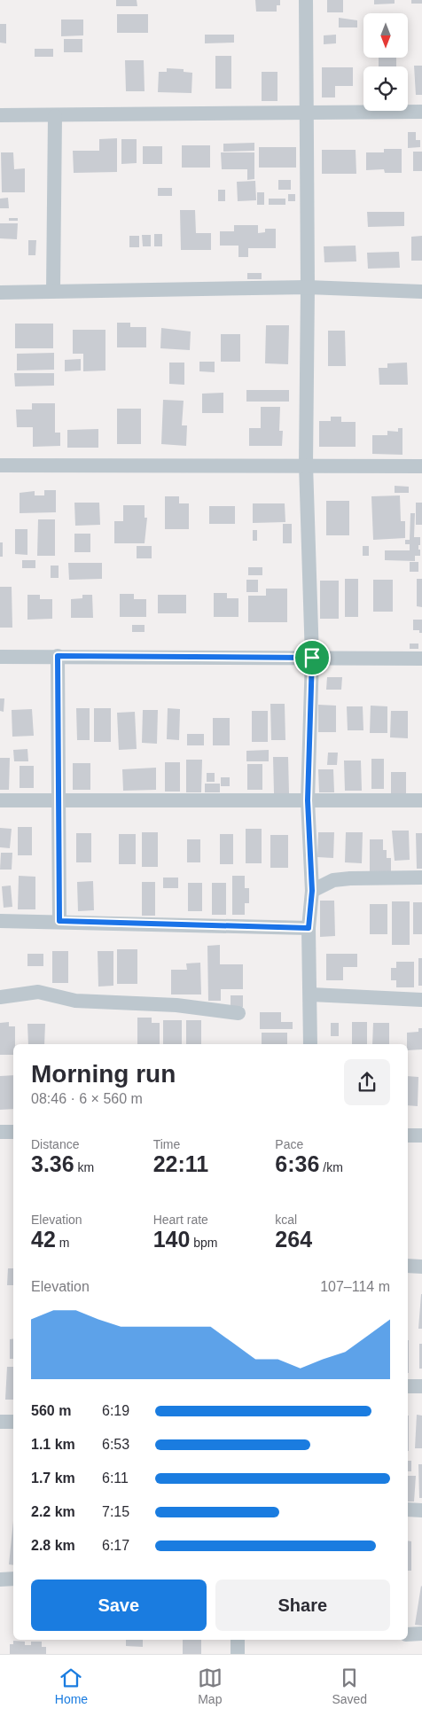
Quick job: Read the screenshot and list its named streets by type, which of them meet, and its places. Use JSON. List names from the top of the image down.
{
  "north": "bottom",
  "page": {
    "heading": ["Morning run", "08:46 · 6 × 560 m"],
    "stats": [
      ["Distance", "3.36 km"],
      ["Time", "22:11"],
      ["Pace", "6:36 /km"],
      ["Elevation", "42 m"],
      ["Heart rate", "140 bpm"],
      ["kcal", "264"]
    ],
    "chart": ["Elevation", "107–114 m"],
    "list": [
      {
        "name": "560 m",
        "note": "6:19"
      },
      {
        "name": "1.1 km",
        "note": "6:53"
      },
      {
        "name": "1.7 km",
        "note": "6:11"
      },
      {
        "name": "2.2 km",
        "note": "7:15"
      },
      {
        "name": "2.8 km",
        "note": "6:17"
      }
    ],
    "buttons": ["Save", "Share"],
    "tabs": ["Home", "Map", "Saved"]
  }
}
